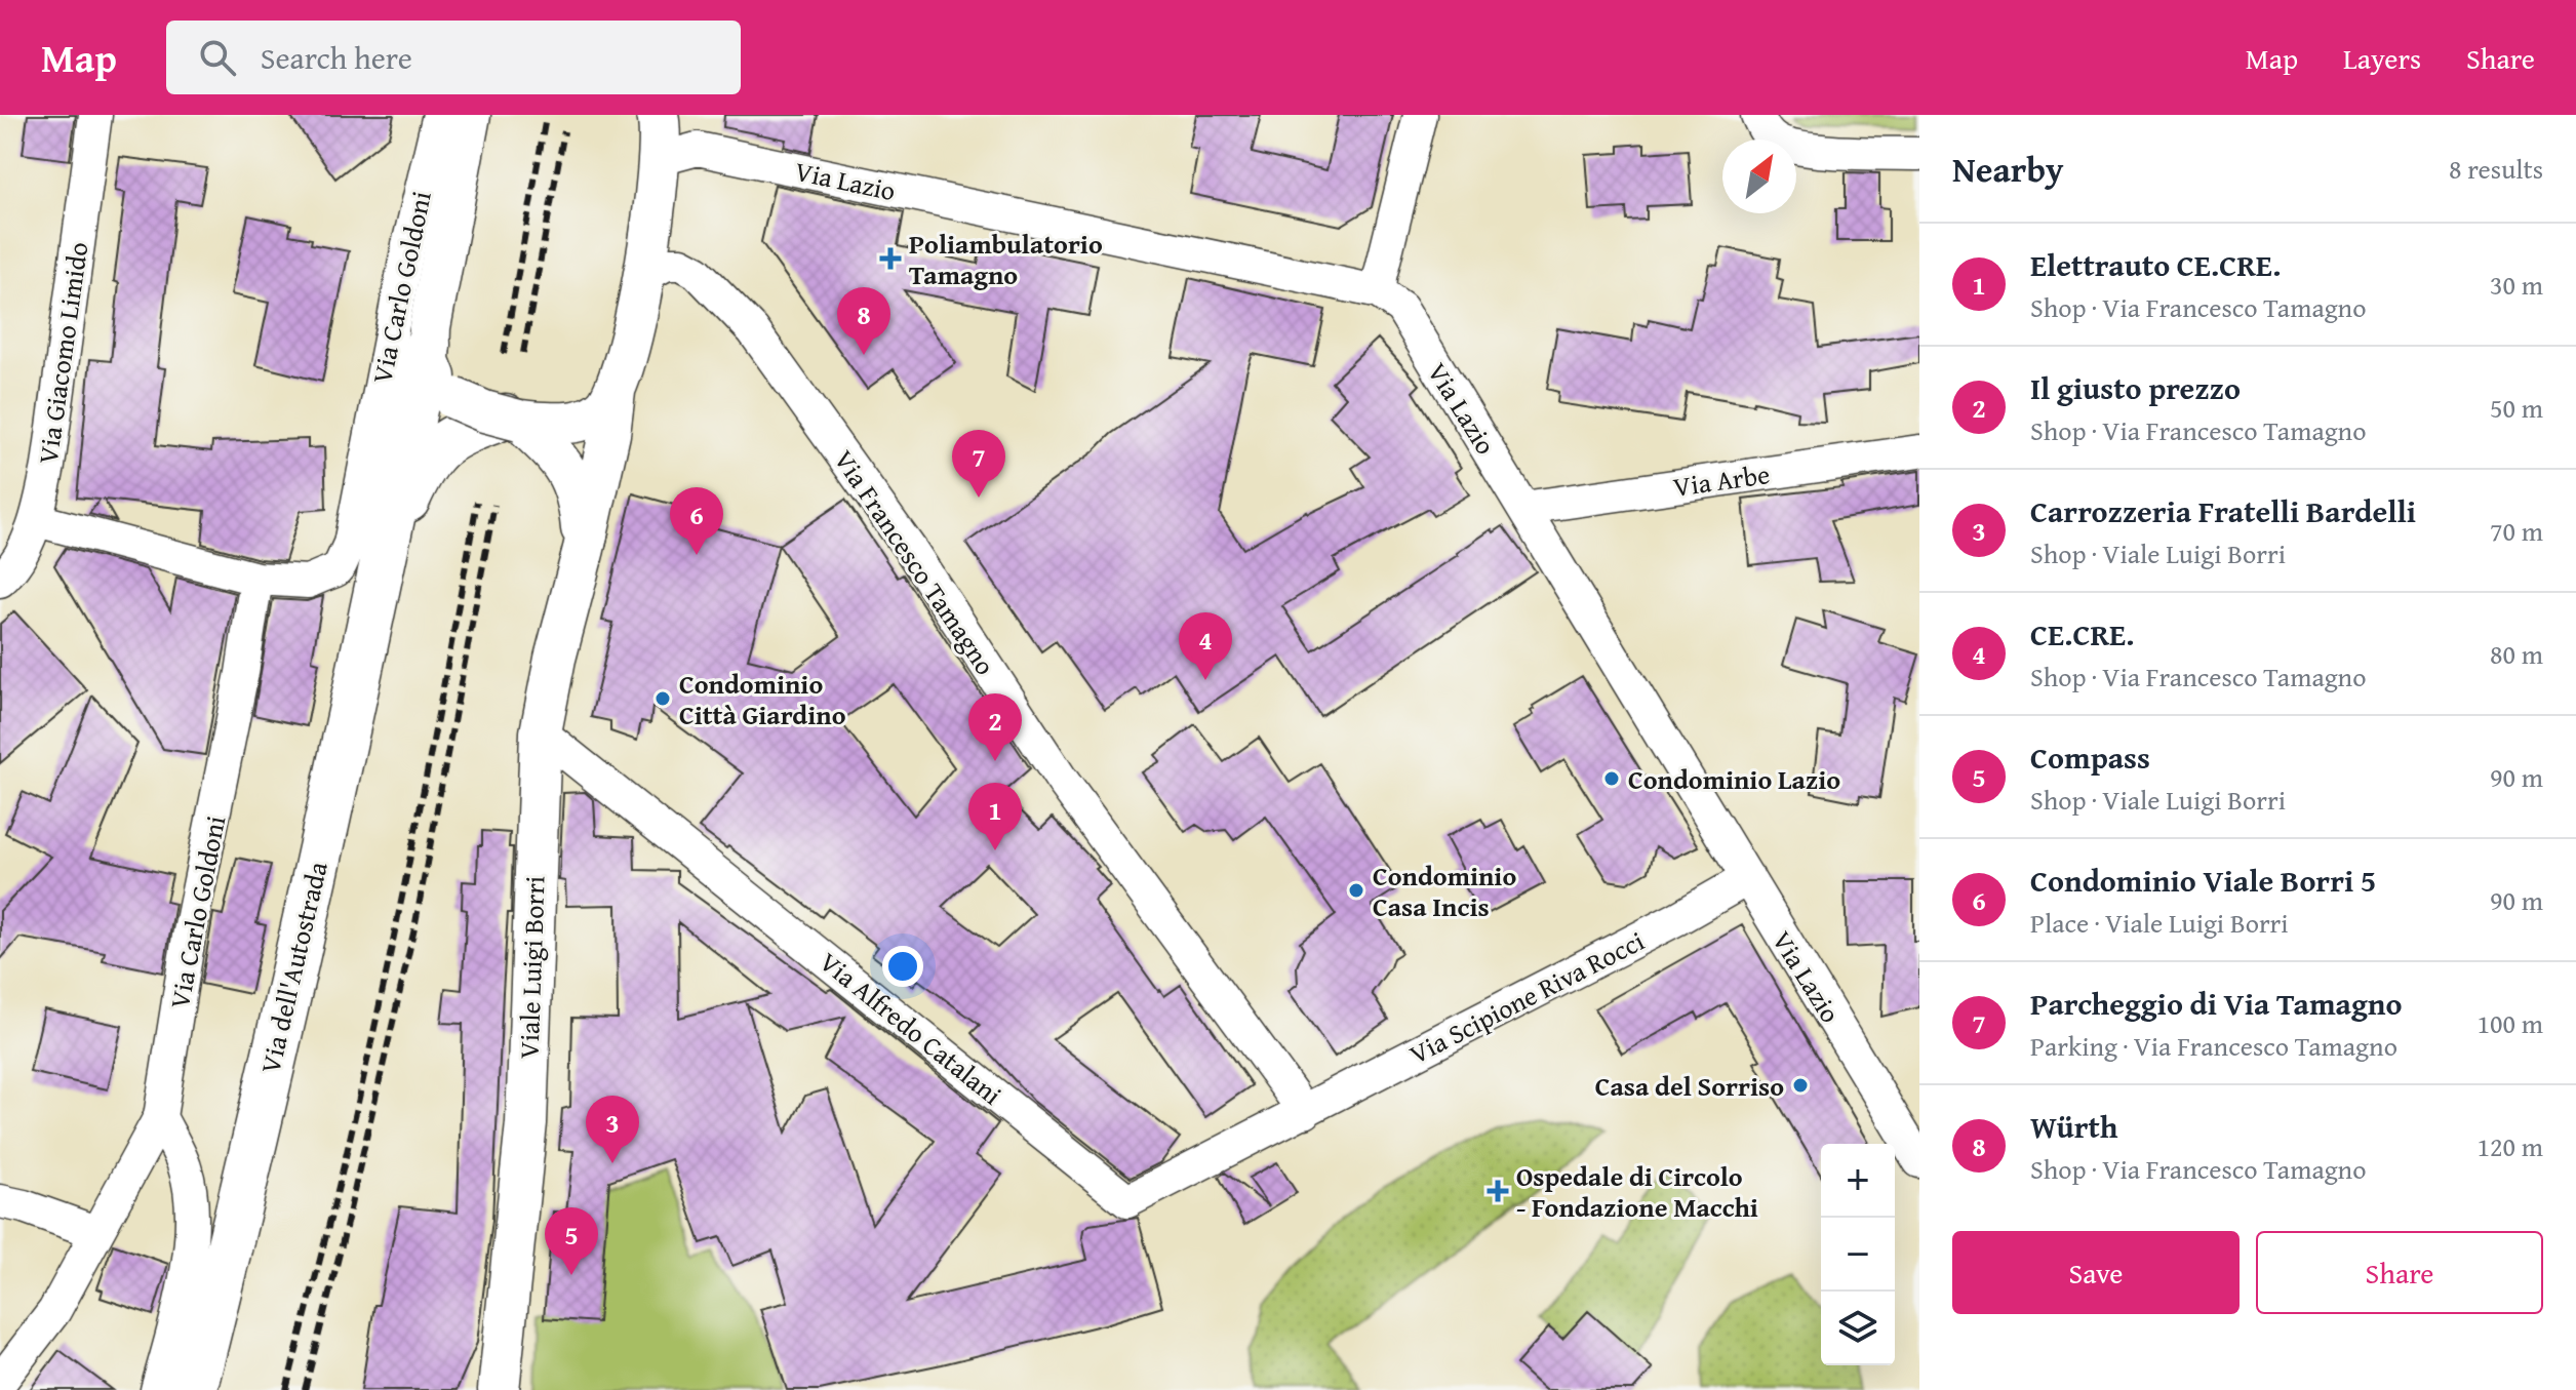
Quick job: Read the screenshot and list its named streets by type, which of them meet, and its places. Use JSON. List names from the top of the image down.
{
  "streets": {
    "highway": ["Via dell'Autostrada"],
    "main road": ["Viale Luigi Borri"],
    "street": [
      "Via Lazio",
      "Via Carlo Goldoni",
      "Via Giacomo Limido",
      "Via Arbe",
      "Via Francesco Tamagno",
      "Via Scipione Riva Rocci",
      "Via Alfredo Catalani"
    ]
  },
  "crossings": [
    ["Via Lazio", "Via Arbe"],
    ["Via Lazio", "Viale Luigi Borri"],
    ["Via Lazio", "Via Scipione Riva Rocci"],
    ["Via Carlo Goldoni", "Via Giacomo Limido"],
    ["Via Francesco Tamagno", "Viale Luigi Borri"],
    ["Via Francesco Tamagno", "Via Scipione Riva Rocci"],
    ["Via Francesco Tamagno", "Via Alfredo Catalani"],
    ["Viale Luigi Borri", "Via Alfredo Catalani"],
    ["Via Scipione Riva Rocci", "Via Alfredo Catalani"]
  ],
  "places": {
    "health": ["Poliambulatorio Tamagno", "Ospedale di Circolo - Fondazione Macchi"],
    "other": [
      "Condominio Città Giardino",
      "Condominio Lazio",
      "Condominio Casa Incis",
      "Casa del Sorriso"
    ]
  },
  "north": "top right",
  "page": {
    "header": "Map",
    "search": "Search here",
    "nav": ["Map", "Layers", "Share"],
    "heading": ["Nearby", "8 results"],
    "list": [
      {
        "mark": "1",
        "name": "Elettrauto CE.CRE.",
        "note": "Shop · Via Francesco Tamagno",
        "value": "30 m"
      },
      {
        "mark": "2",
        "name": "Il giusto prezzo",
        "note": "Shop · Via Francesco Tamagno",
        "value": "50 m"
      },
      {
        "mark": "3",
        "name": "Carrozzeria Fratelli Bardelli",
        "note": "Shop · Viale Luigi Borri",
        "value": "70 m"
      },
      {
        "mark": "4",
        "name": "CE.CRE.",
        "note": "Shop · Via Francesco Tamagno",
        "value": "80 m"
      },
      {
        "mark": "5",
        "name": "Compass",
        "note": "Shop · Viale Luigi Borri",
        "value": "90 m"
      },
      {
        "mark": "6",
        "name": "Condominio Viale Borri 5",
        "note": "Place · Viale Luigi Borri",
        "value": "90 m"
      },
      {
        "mark": "7",
        "name": "Parcheggio di Via Tamagno",
        "note": "Parking · Via Francesco Tamagno",
        "value": "100 m"
      },
      {
        "mark": "8",
        "name": "Würth",
        "note": "Shop · Via Francesco Tamagno",
        "value": "120 m"
      }
    ],
    "pins": [
      "8",
      "7",
      "6",
      "4",
      "2",
      "1",
      "3",
      "5"
    ],
    "map_buttons": ["+", "−"],
    "buttons": ["Save", "Share"]
  }
}
